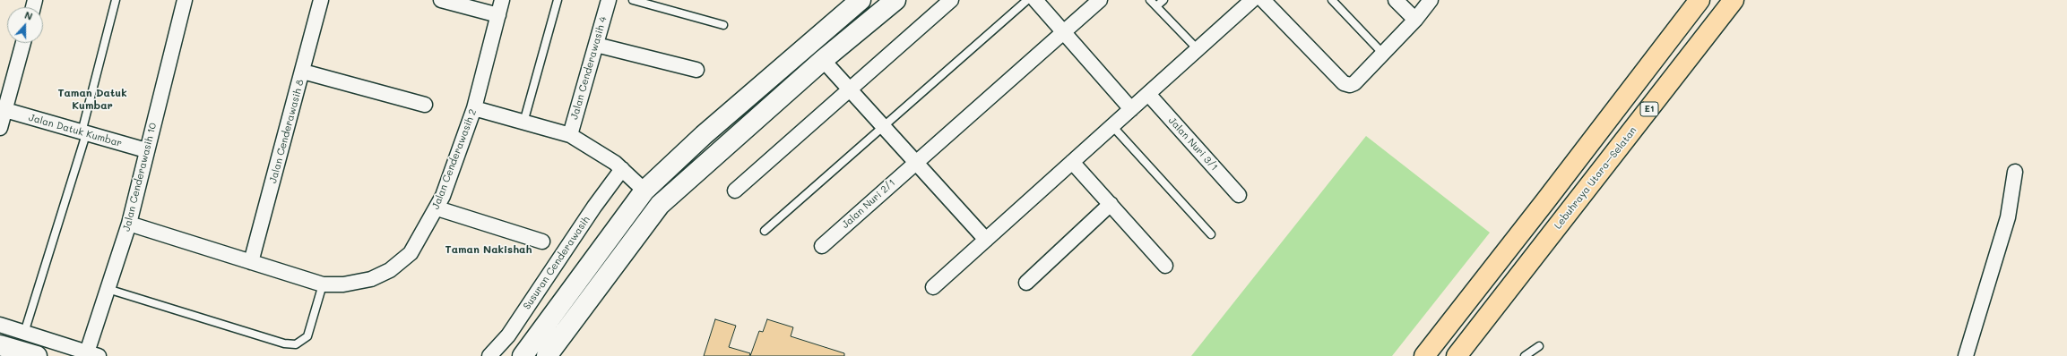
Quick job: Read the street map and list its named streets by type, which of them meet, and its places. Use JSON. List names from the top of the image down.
{
  "streets": {
    "highway": ["E1", "Lebuhraya Utara–Selatan"],
    "street": [
      "Jalan Cenderawasih 4",
      "Jalan Datuk Kumbar",
      "Jalan Cenderawasih 8",
      "Jalan Nuri 3/1",
      "Jalan Cenderawasih 2",
      "Jalan Cenderawasih 10",
      "Jalan Nuri 2/1",
      "Susuran Cenderawasih"
    ]
  },
  "crossings": [
    ["Jalan Datuk Kumbar", "Jalan Cenderawasih 10"],
    ["Jalan Cenderawasih 8", "Jalan Cenderawasih 2"],
    ["Jalan Cenderawasih 2", "Jalan Cenderawasih 10"]
  ],
  "districts": ["Taman Datuk Kumbar", "Taman Nakishah"],
  "north": "top"
}
